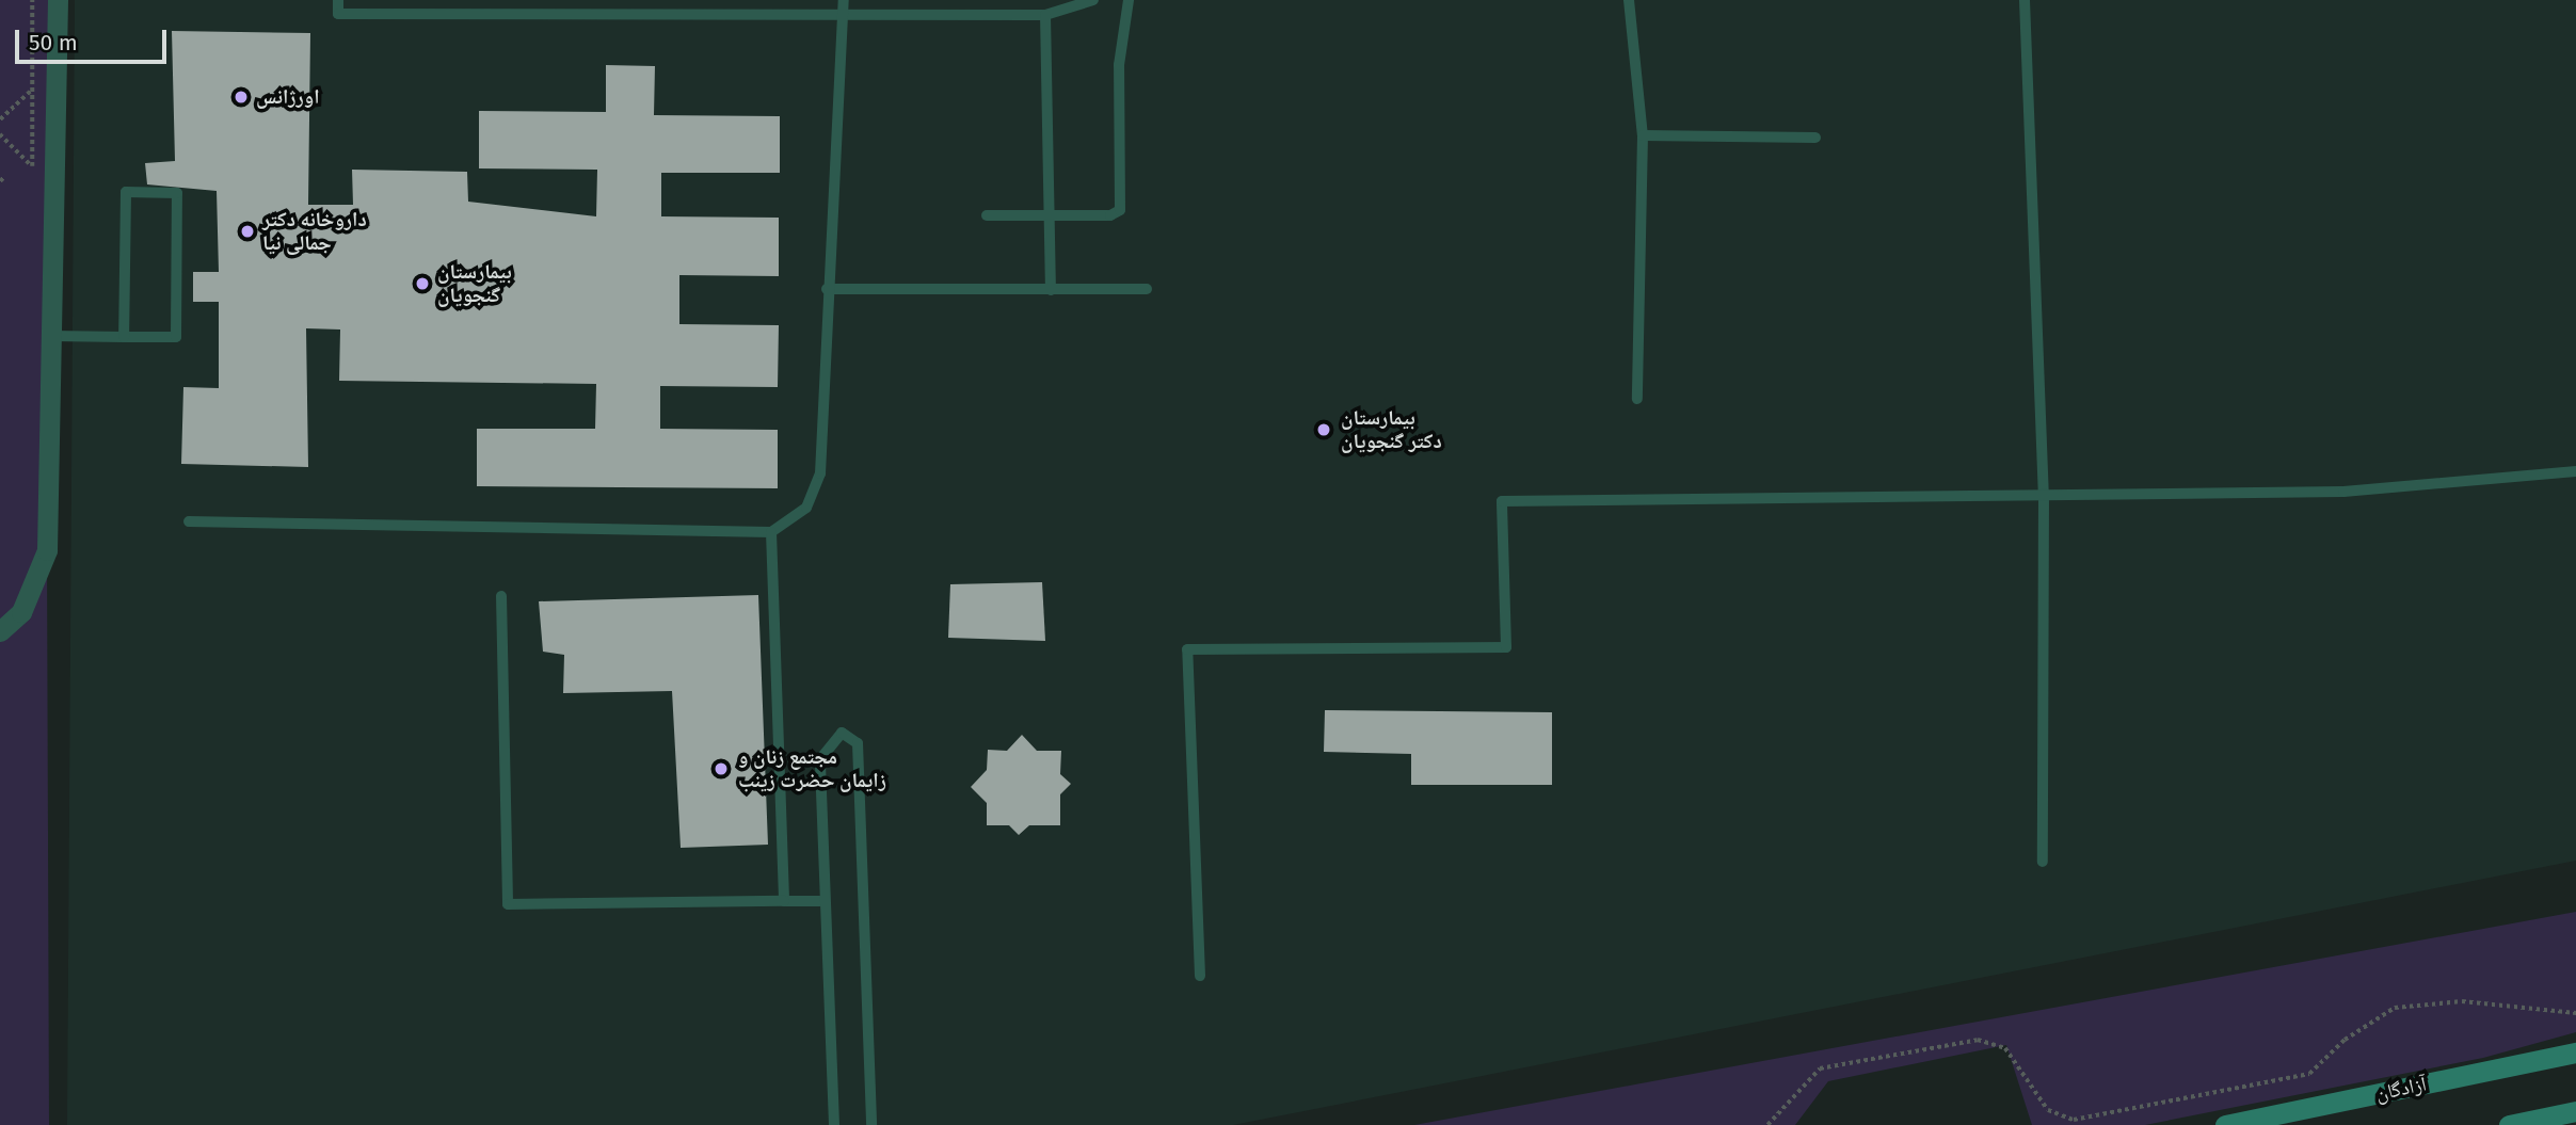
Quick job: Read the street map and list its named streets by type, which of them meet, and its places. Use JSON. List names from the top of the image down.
{
  "streets": {
    "main road": ["آزادگان"]
  },
  "places": [
    "اورژانس",
    "داروخانه دکتر جمالی نیا",
    "بیمارستان گنجویان",
    "بیمارستان دکتر گنجویان",
    "مجتمع زنان و زایمان حضرت زینب"
  ],
  "scale_bar": "50 m"
}
